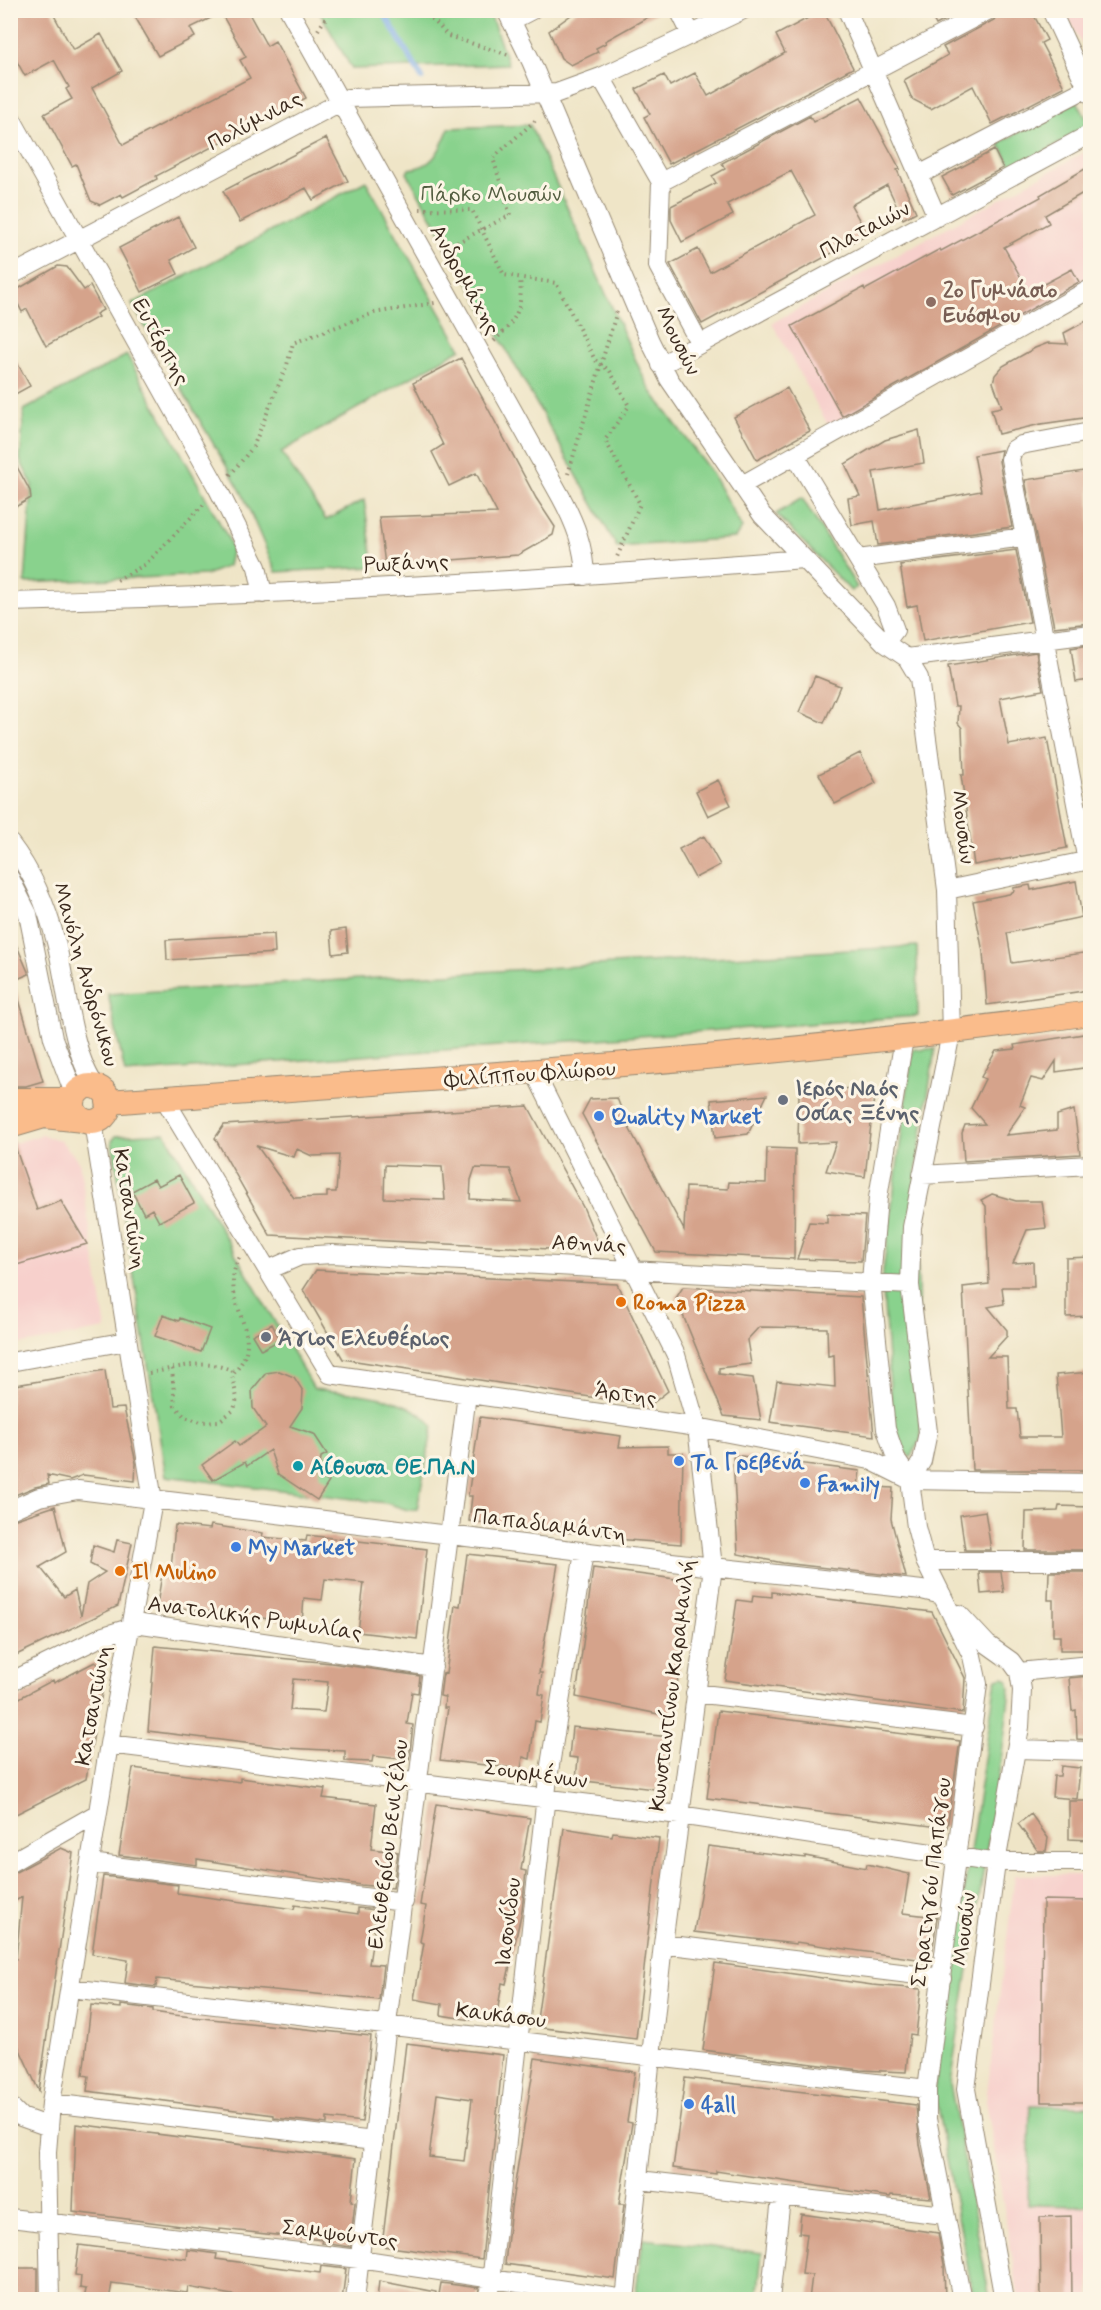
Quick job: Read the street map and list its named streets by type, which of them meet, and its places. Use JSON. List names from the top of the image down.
{
  "streets": {
    "main road": ["Φιλίππου Φλώρου"],
    "street": [
      "Πολύμνιας",
      "Πλαταιών",
      "Ανδρομάχης",
      "Μουσών",
      "Ευτέρπης",
      "Ρωξάνης",
      "Μανόλη Ανδρόνικου",
      "Κατσαντώνη",
      "Αθηνάς",
      "Άρτης",
      "Παπαδιαμάντη",
      "Ανατολικής Ρωμυλίας",
      "Κωνσταντίνου Καραμανλή",
      "Σουρμένων",
      "Ελευθερίου Βενιζέλου",
      "Στρατηγού Παπάγου",
      "Ιασoνίδου",
      "Καυκάσου",
      "Σαμψούντος"
    ]
  },
  "crossings": [
    ["Πολύμνιας", "Ανδρομάχης"],
    ["Πολύμνιας", "Μουσών"],
    ["Πολύμνιας", "Ευτέρπης"],
    ["Πλαταιών", "Μουσών"],
    ["Ανδρομάχης", "Ρωξάνης"],
    ["Μουσών", "Ρωξάνης"],
    ["Μουσών", "Φιλίππου Φλώρου"],
    ["Μουσών", "Σουρμένων"],
    ["Ευτέρπης", "Ρωξάνης"],
    ["Μανόλη Ανδρόνικου", "Φιλίππου Φλώρου"],
    ["Μανόλη Ανδρόνικου", "Κατσαντώνη"],
    ["Φιλίππου Φλώρου", "Κατσαντώνη"],
    ["Φιλίππου Φλώρου", "Κωνσταντίνου Καραμανλή"],
    ["Φιλίππου Φλώρου", "Στρατηγού Παπάγου"],
    ["Κατσαντώνη", "Παπαδιαμάντη"],
    ["Κατσαντώνη", "Ανατολικής Ρωμυλίας"],
    ["Κατσαντώνη", "Σουρμένων"],
    ["Κατσαντώνη", "Καυκάσου"],
    ["Κατσαντώνη", "Σαμψούντος"],
    ["Αθηνάς", "Άρτης"],
    ["Αθηνάς", "Κωνσταντίνου Καραμανλή"],
    ["Αθηνάς", "Στρατηγού Παπάγου"],
    ["Άρτης", "Κωνσταντίνου Καραμανλή"],
    ["Άρτης", "Ελευθερίου Βενιζέλου"],
    ["Άρτης", "Στρατηγού Παπάγου"],
    ["Παπαδιαμάντη", "Κωνσταντίνου Καραμανλή"],
    ["Παπαδιαμάντη", "Ελευθερίου Βενιζέλου"],
    ["Παπαδιαμάντη", "Στρατηγού Παπάγου"],
    ["Παπαδιαμάντη", "Ιασoνίδου"],
    ["Ανατολικής Ρωμυλίας", "Ελευθερίου Βενιζέλου"],
    ["Κωνσταντίνου Καραμανλή", "Σουρμένων"],
    ["Κωνσταντίνου Καραμανλή", "Καυκάσου"],
    ["Κωνσταντίνου Καραμανλή", "Σαμψούντος"],
    ["Σουρμένων", "Ελευθερίου Βενιζέλου"],
    ["Σουρμένων", "Στρατηγού Παπάγου"],
    ["Σουρμένων", "Ιασoνίδου"],
    ["Ελευθερίου Βενιζέλου", "Καυκάσου"],
    ["Ελευθερίου Βενιζέλου", "Σαμψούντος"],
    ["Στρατηγού Παπάγου", "Καυκάσου"],
    ["Ιασoνίδου", "Καυκάσου"],
    ["Ιασoνίδου", "Σαμψούντος"]
  ],
  "parks": ["Πάρκο Μουσών"],
  "places": [
    "2ο Γυμνάσιο Ευόσμου",
    "Ιερός Ναός Οσίας Ξένης",
    "Quality Market",
    "Roma Pizza",
    "Άγιος Ελευθέριος",
    "Τα Γρεβενά",
    "Αίθουσα ΘΕ.ΠΑ.Ν",
    "Family",
    "My Market",
    "Il Mulino",
    "4all"
  ]
}
